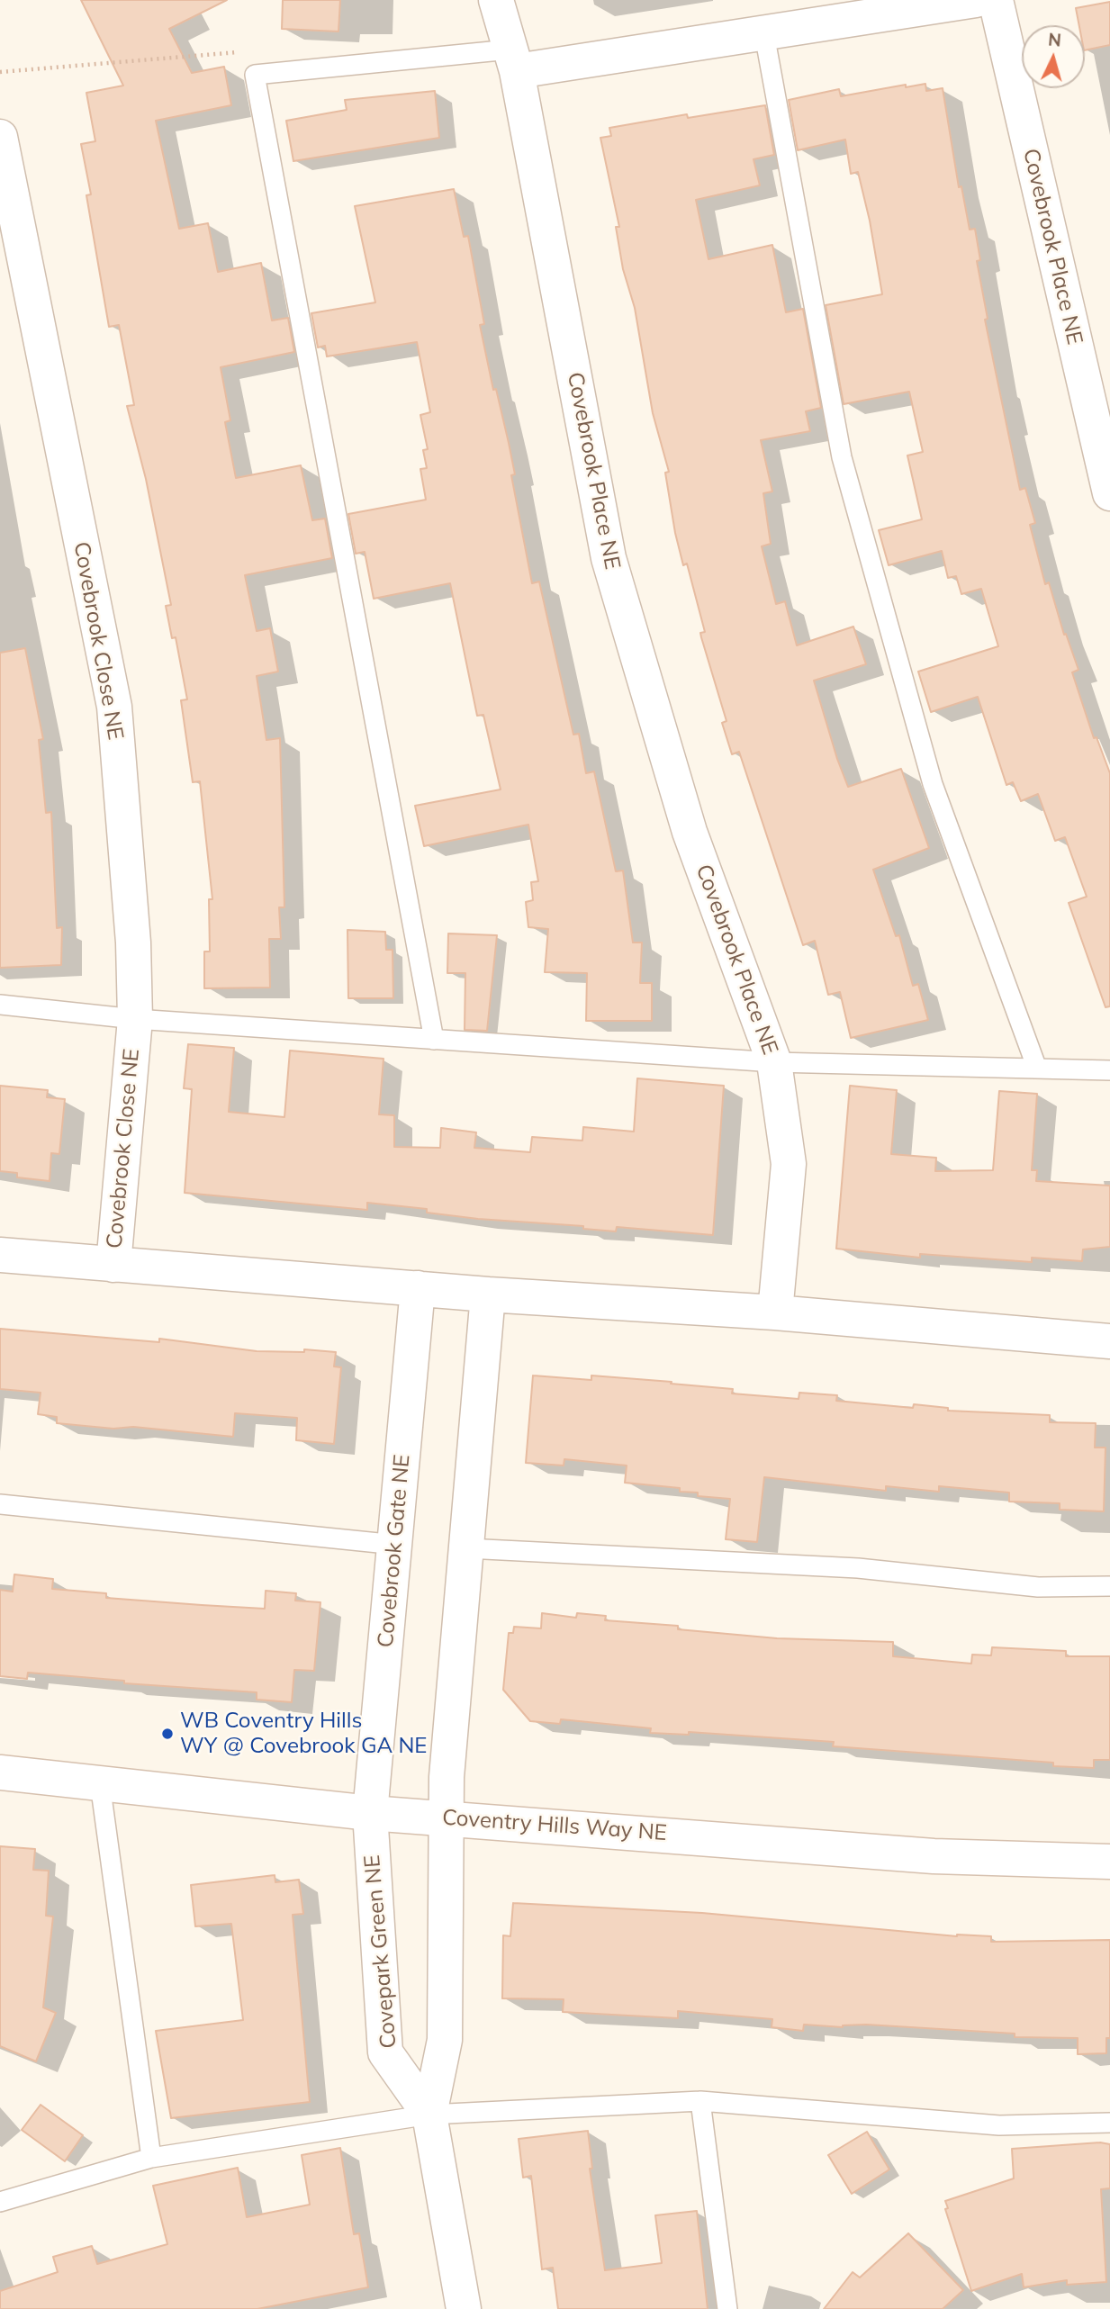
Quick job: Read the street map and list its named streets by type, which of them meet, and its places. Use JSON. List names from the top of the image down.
{
  "streets": {
    "street": [
      "Covebrook Place NE",
      "Covebrook Close NE",
      "Covebrook Gate NE",
      "Coventry Hills Way NE",
      "Covepark Green NE"
    ]
  },
  "crossings": [
    ["Covebrook Close NE", "Covebrook Gate NE"],
    ["Covebrook Gate NE", "Coventry Hills Way NE"],
    ["Covebrook Gate NE", "Covepark Green NE"],
    ["Coventry Hills Way NE", "Covepark Green NE"]
  ],
  "places": ["WB Coventry Hills WY @ Covebrook GA NE"],
  "north": "top"
}
